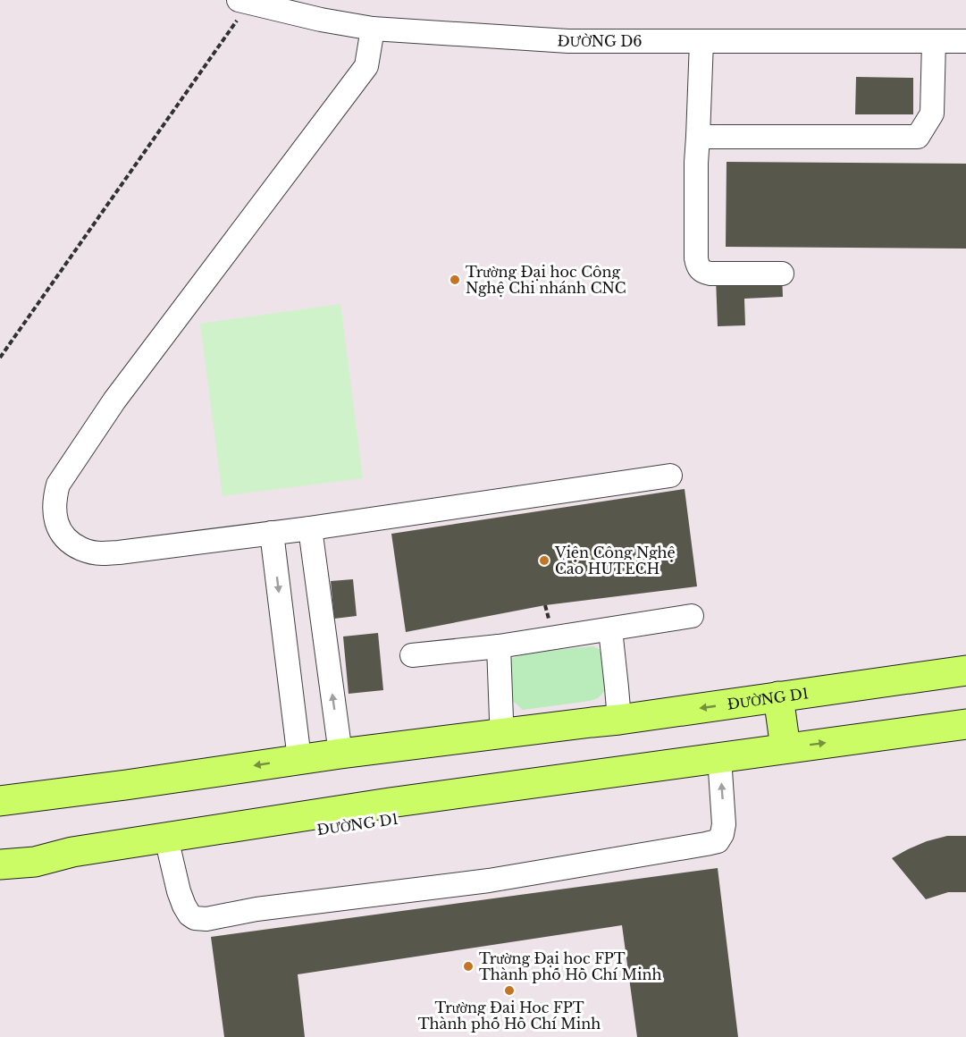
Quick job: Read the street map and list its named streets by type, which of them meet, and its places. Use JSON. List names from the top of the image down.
{
  "streets": {
    "main road": ["ĐƯỜNG D1"],
    "street": ["ĐƯỜNG D6"]
  },
  "places": [
    "Trường Đại học Công Nghệ Chi nhánh CNC",
    "Viện Công Nghệ Cao HUTECH",
    "Trường Đại học FPT Thành phố Hồ Chí Minh",
    "Trường Đại Học FPT Thành phố Hồ Chí Minh"
  ]
}
